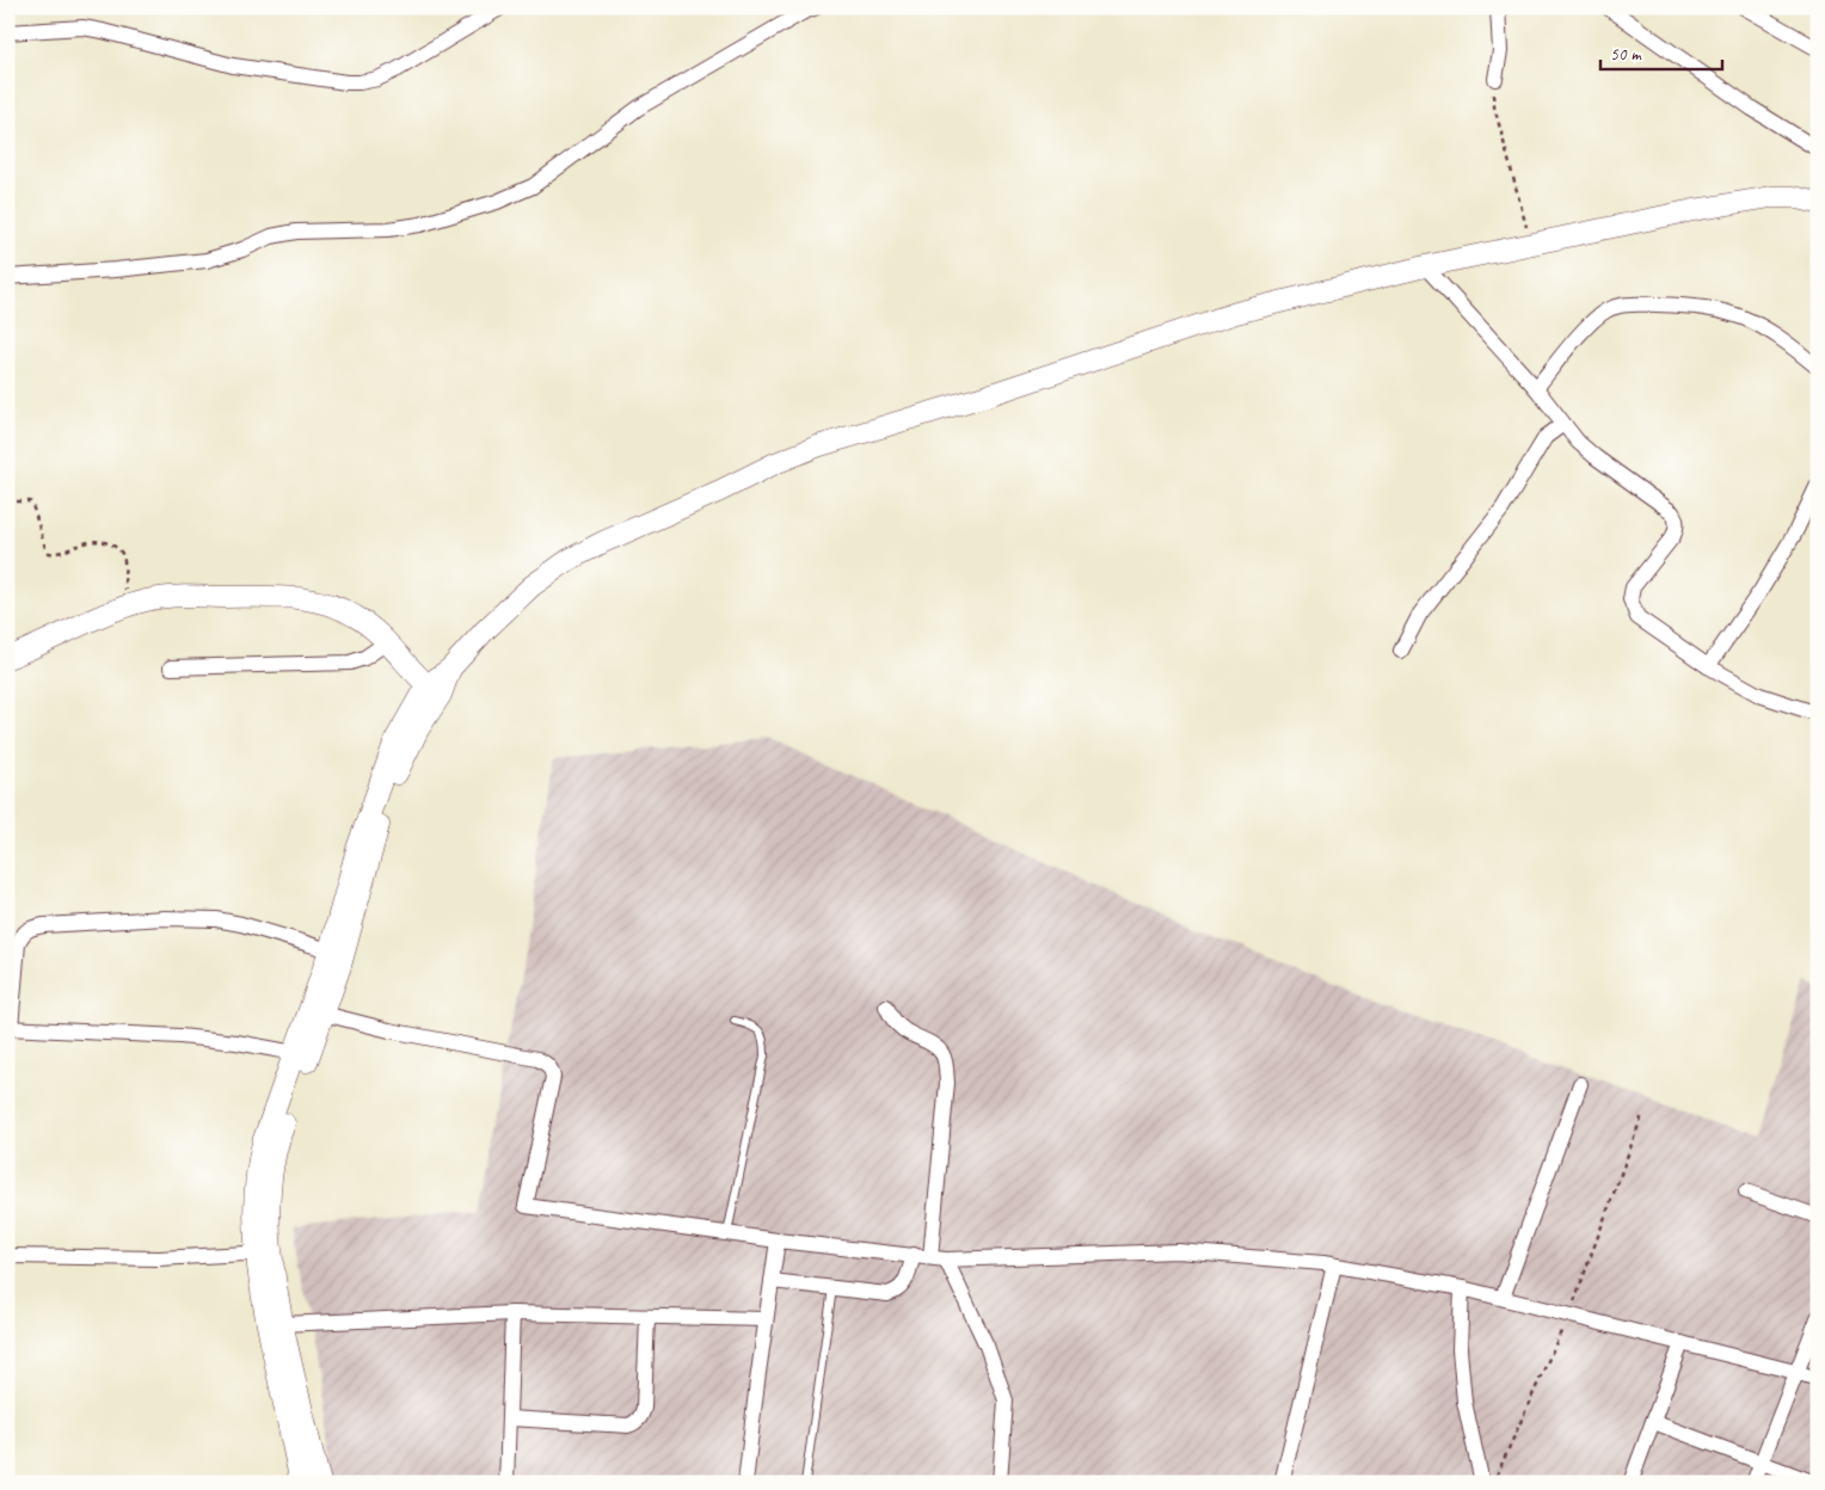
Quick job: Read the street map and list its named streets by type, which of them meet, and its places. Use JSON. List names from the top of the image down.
{
  "scale_bar": "50 m"
}
